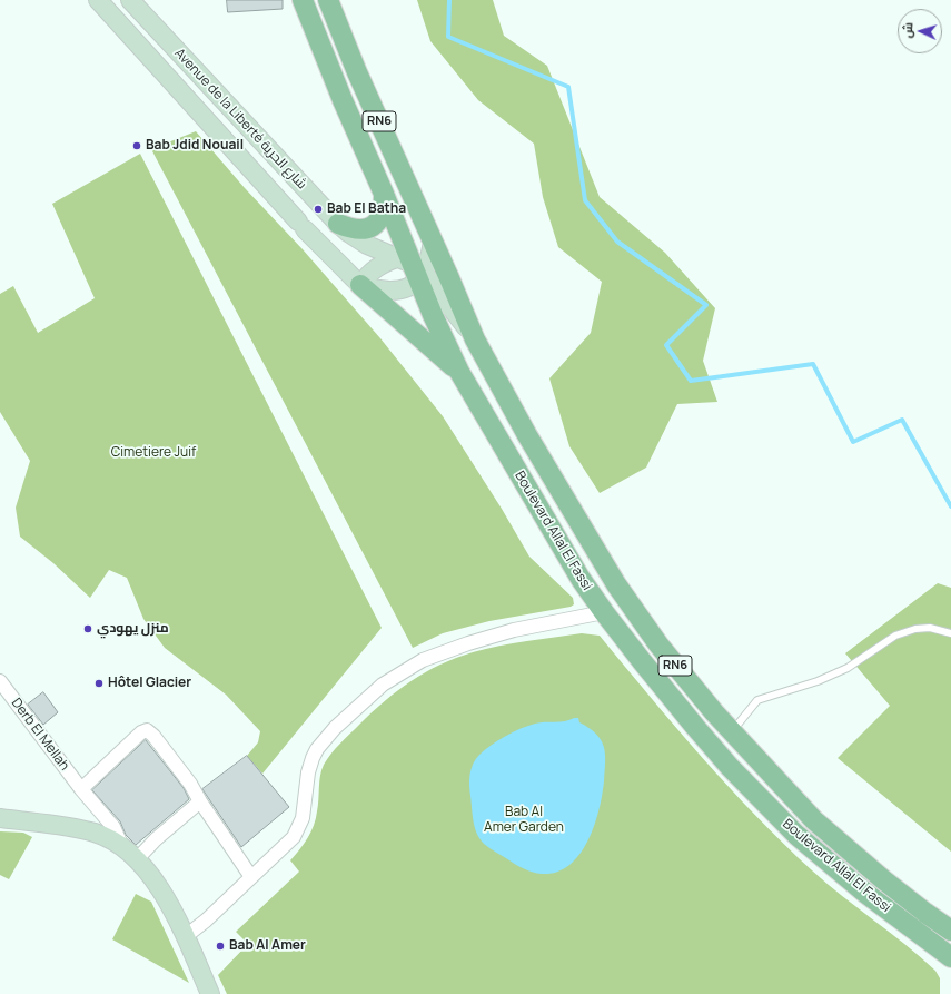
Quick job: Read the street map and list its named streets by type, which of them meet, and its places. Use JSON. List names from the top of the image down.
{
  "streets": {
    "main road": ["Avenue de la Liberté شارع الحرية", "RN6", "Boulevard Allal El Fassi"],
    "street": ["Derb El Mellah"]
  },
  "crossings": [
    ["Avenue de la Liberté شارع الحرية", "Boulevard Allal El Fassi"]
  ],
  "parks": ["Cimetiere Juif", "Bab Al Amer Garden"],
  "places": [
    "Bab Jdid Nouail",
    "Bab El Batha",
    "منزل يهودي",
    "Hôtel Glacier",
    "Bab Al Amer"
  ],
  "north": "left"
}
